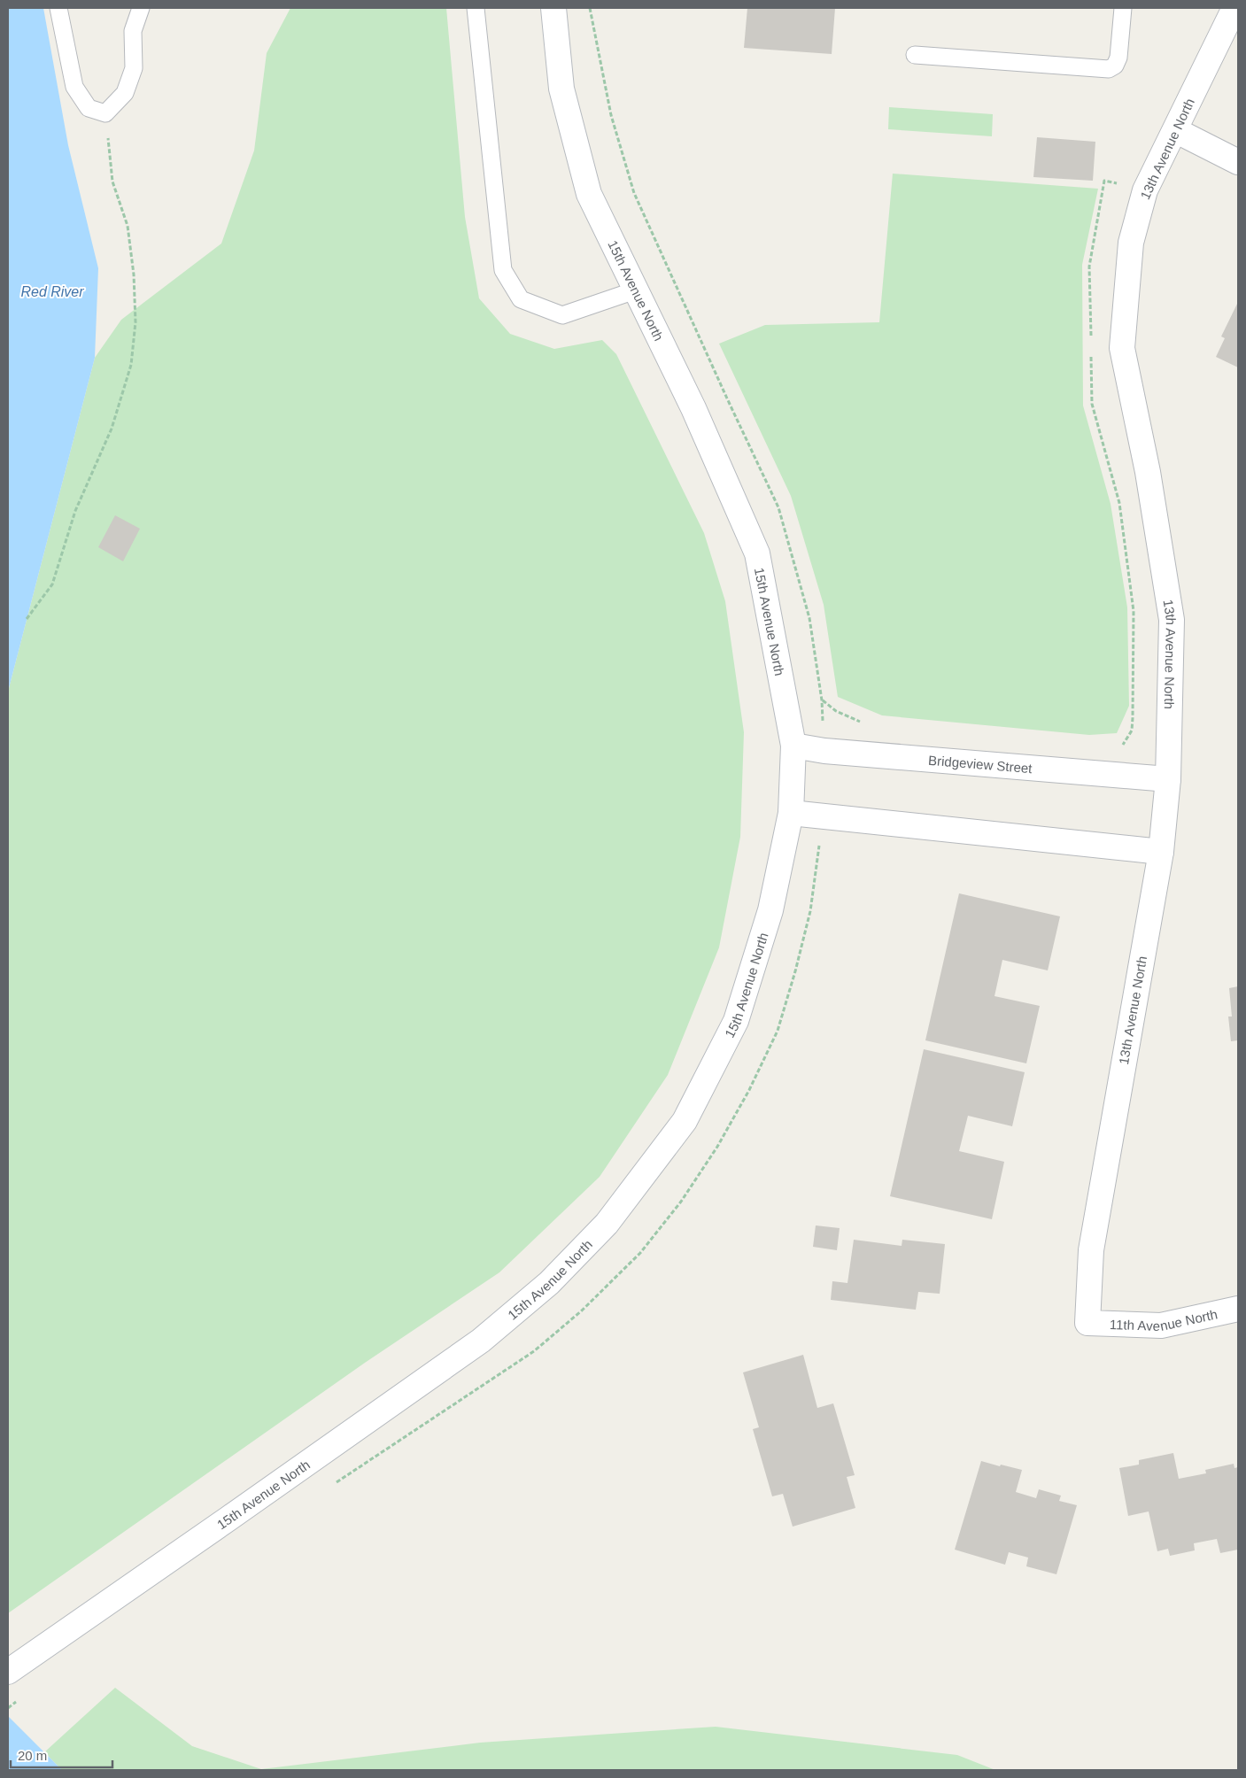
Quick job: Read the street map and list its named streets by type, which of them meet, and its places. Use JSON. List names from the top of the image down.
{
  "streets": {
    "street": [
      "13th Avenue North",
      "15th Avenue North",
      "Bridgeview Street",
      "11th Avenue North"
    ]
  },
  "crossings": [
    ["13th Avenue North", "Bridgeview Street"],
    ["13th Avenue North", "11th Avenue North"],
    ["15th Avenue North", "Bridgeview Street"]
  ],
  "water": ["Red River"],
  "scale_bar": "20 m"
}
